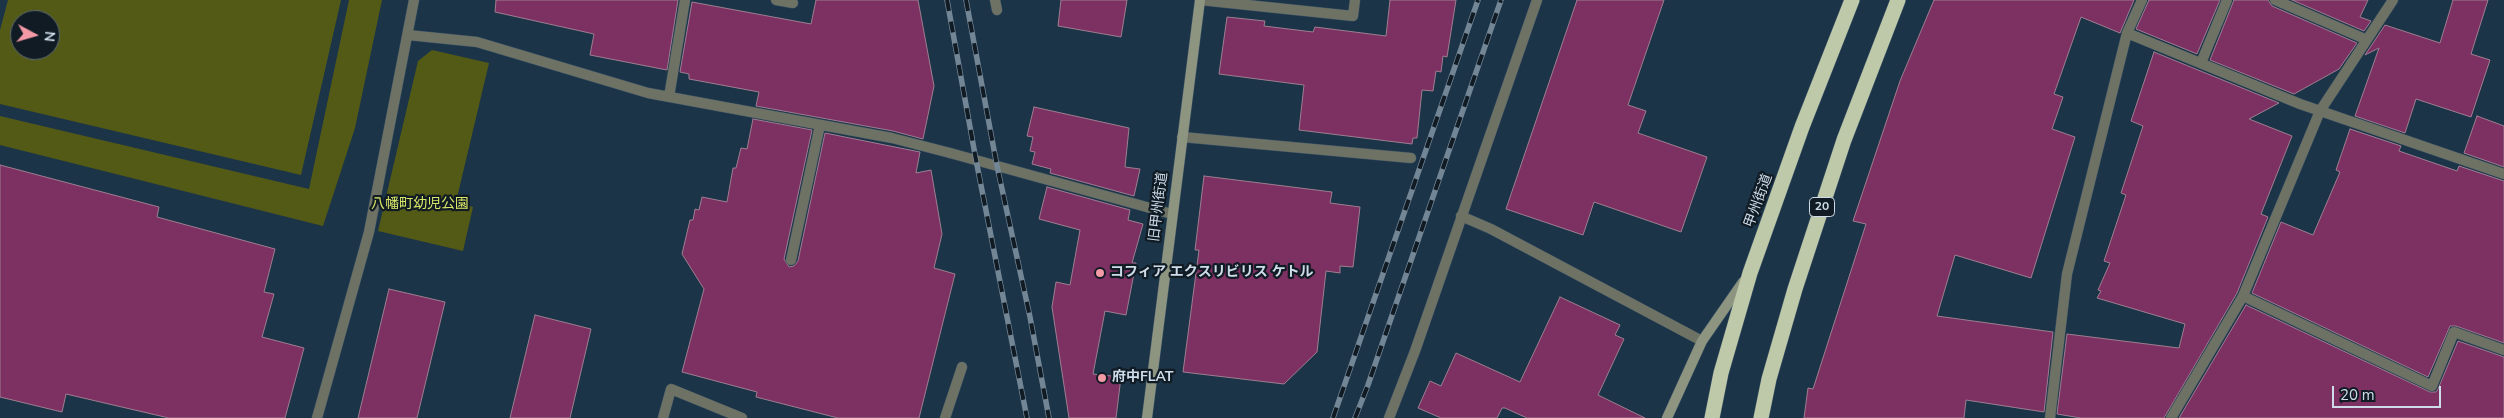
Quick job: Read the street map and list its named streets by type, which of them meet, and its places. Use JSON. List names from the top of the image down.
{
  "streets": {
    "highway": ["甲州街道", "20"],
    "main road": ["旧甲州街道"]
  },
  "parks": ["八幡町幼児公園"],
  "places": ["コフィア エクスリビリス ケトル", "府中FLAT"],
  "scale_bar": "20 m",
  "north": "right"
}
